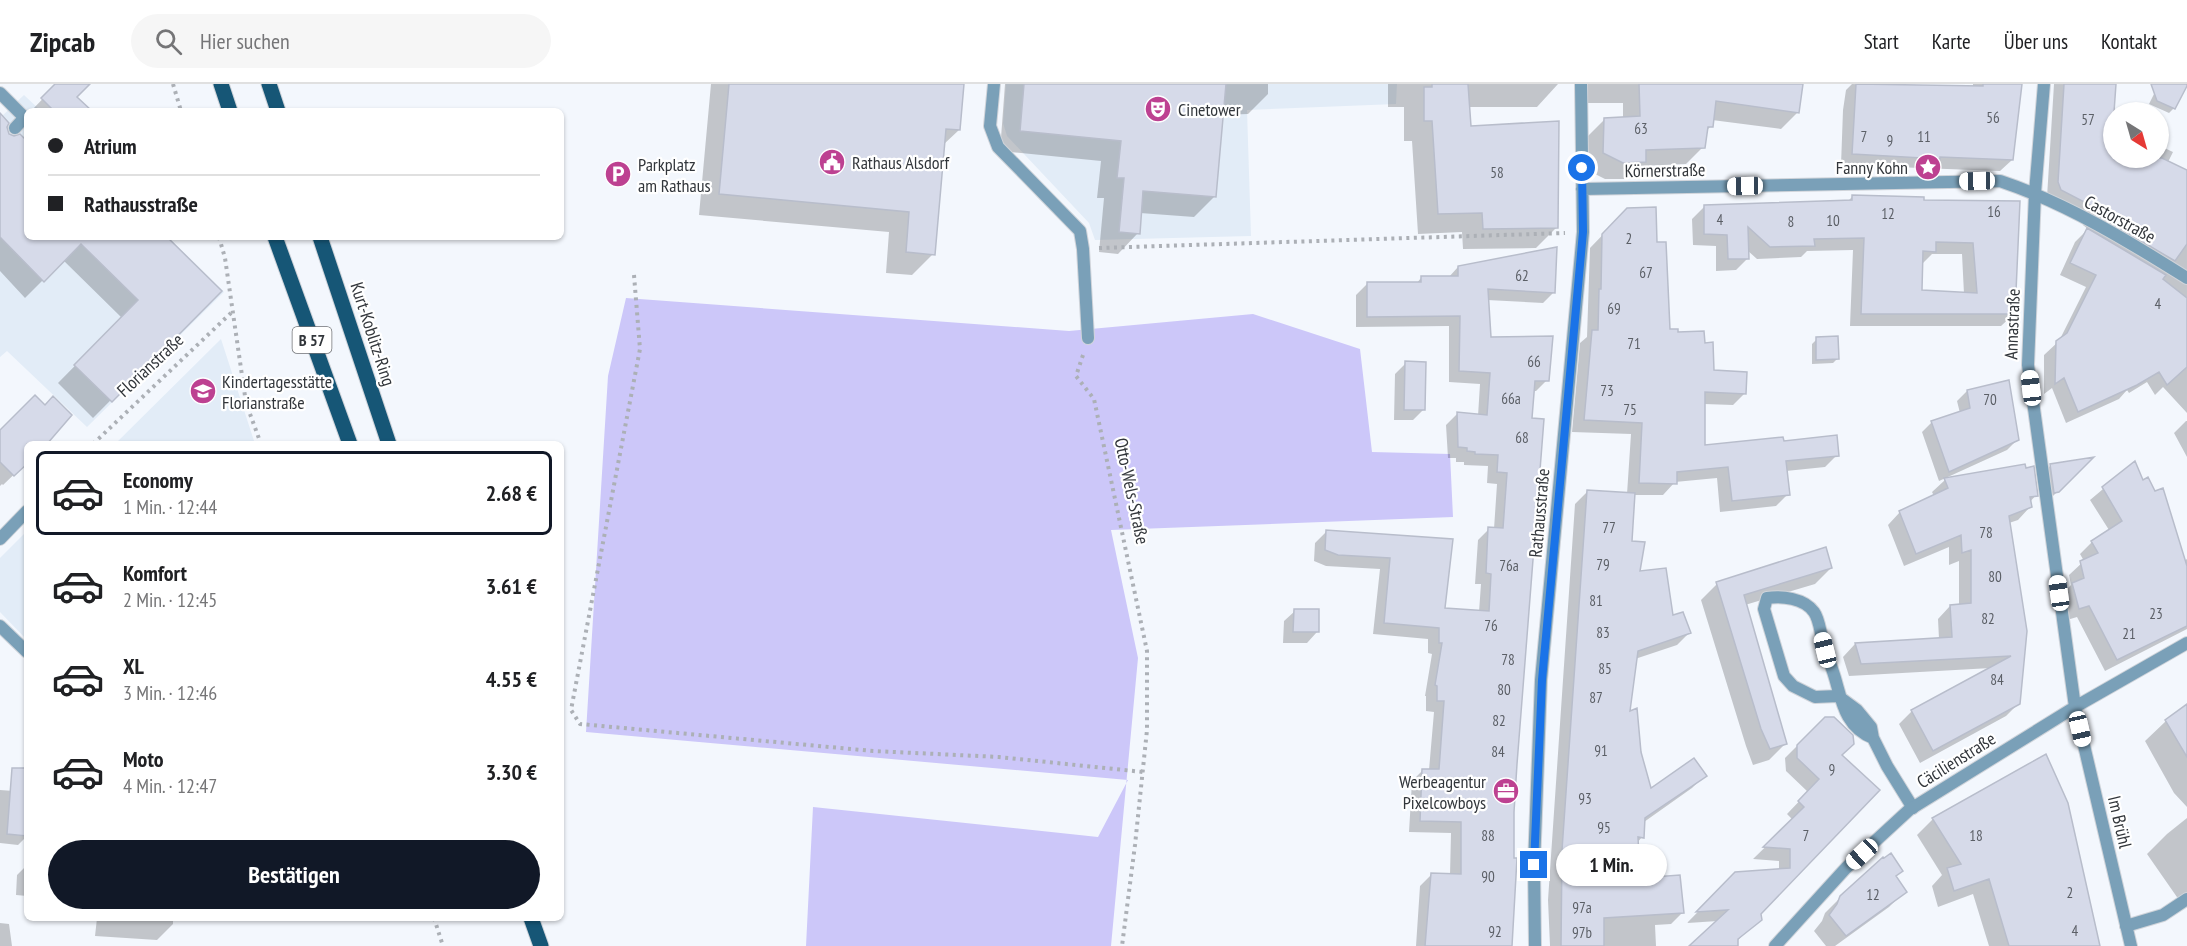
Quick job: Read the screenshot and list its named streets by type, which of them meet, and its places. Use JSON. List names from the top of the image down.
{
  "streets": {
    "main road": ["Kurt-Koblitz-Ring", "B 57"],
    "street": [
      "Körnerstraße",
      "Castorstraße",
      "Annastraße",
      "Rathausstraße",
      "Cäcilienstraße",
      "Im Brühl"
    ],
    "path": ["Florianstraße", "Otto-Wels-Straße"]
  },
  "crossings": [
    ["Körnerstraße", "Castorstraße"],
    ["Körnerstraße", "Annastraße"],
    ["Körnerstraße", "Rathausstraße"],
    ["Castorstraße", "Annastraße"],
    ["Annastraße", "Cäcilienstraße"],
    ["Annastraße", "Im Brühl"],
    ["Cäcilienstraße", "Im Brühl"]
  ],
  "places": {
    "theatre": ["Cinetower"],
    "public building": ["Rathaus Alsdorf"],
    "place": ["Fanny Kohn"],
    "parking": ["Parkplatz am Rathaus"],
    "school or university": ["Kindertagesstätte Florianstraße"],
    "office": ["Werbeagentur Pixelcowboys"]
  },
  "house_numbers": [
    "56",
    "57",
    "63",
    "7",
    "11",
    "9",
    "58",
    "16",
    "12",
    "4",
    "10",
    "8",
    "2",
    "67",
    "62",
    "4",
    "69",
    "71",
    "66",
    "73",
    "66a",
    "70",
    "75",
    "68",
    "77",
    "78",
    "79",
    "76a",
    "80",
    "81",
    "23",
    "82",
    "76",
    "83",
    "21",
    "78",
    "85",
    "84",
    "80",
    "87",
    "82",
    "91",
    "84",
    "9",
    "93",
    "95",
    "88",
    "7",
    "18",
    "90",
    "2",
    "12",
    "97a",
    "4",
    "92",
    "97b"
  ],
  "north": "bottom right",
  "page": {
    "header": "Zipcab",
    "search": "Hier suchen",
    "nav": [
      "Start",
      "Karte",
      "Über uns",
      "Kontakt"
    ],
    "banner": ["Atrium", "Rathausstraße"],
    "list": [
      {
        "name": "Economy",
        "note": "1 Min. · 12:44",
        "value": "2.68 €"
      },
      {
        "name": "Komfort",
        "note": "2 Min. · 12:45",
        "value": "3.61 €"
      },
      {
        "name": "XL",
        "note": "3 Min. · 12:46",
        "value": "4.55 €"
      },
      {
        "name": "Moto",
        "note": "4 Min. · 12:47",
        "value": "3.30 €"
      }
    ],
    "buttons": "Bestätigen",
    "bubble": "1 Min."
  }
}
